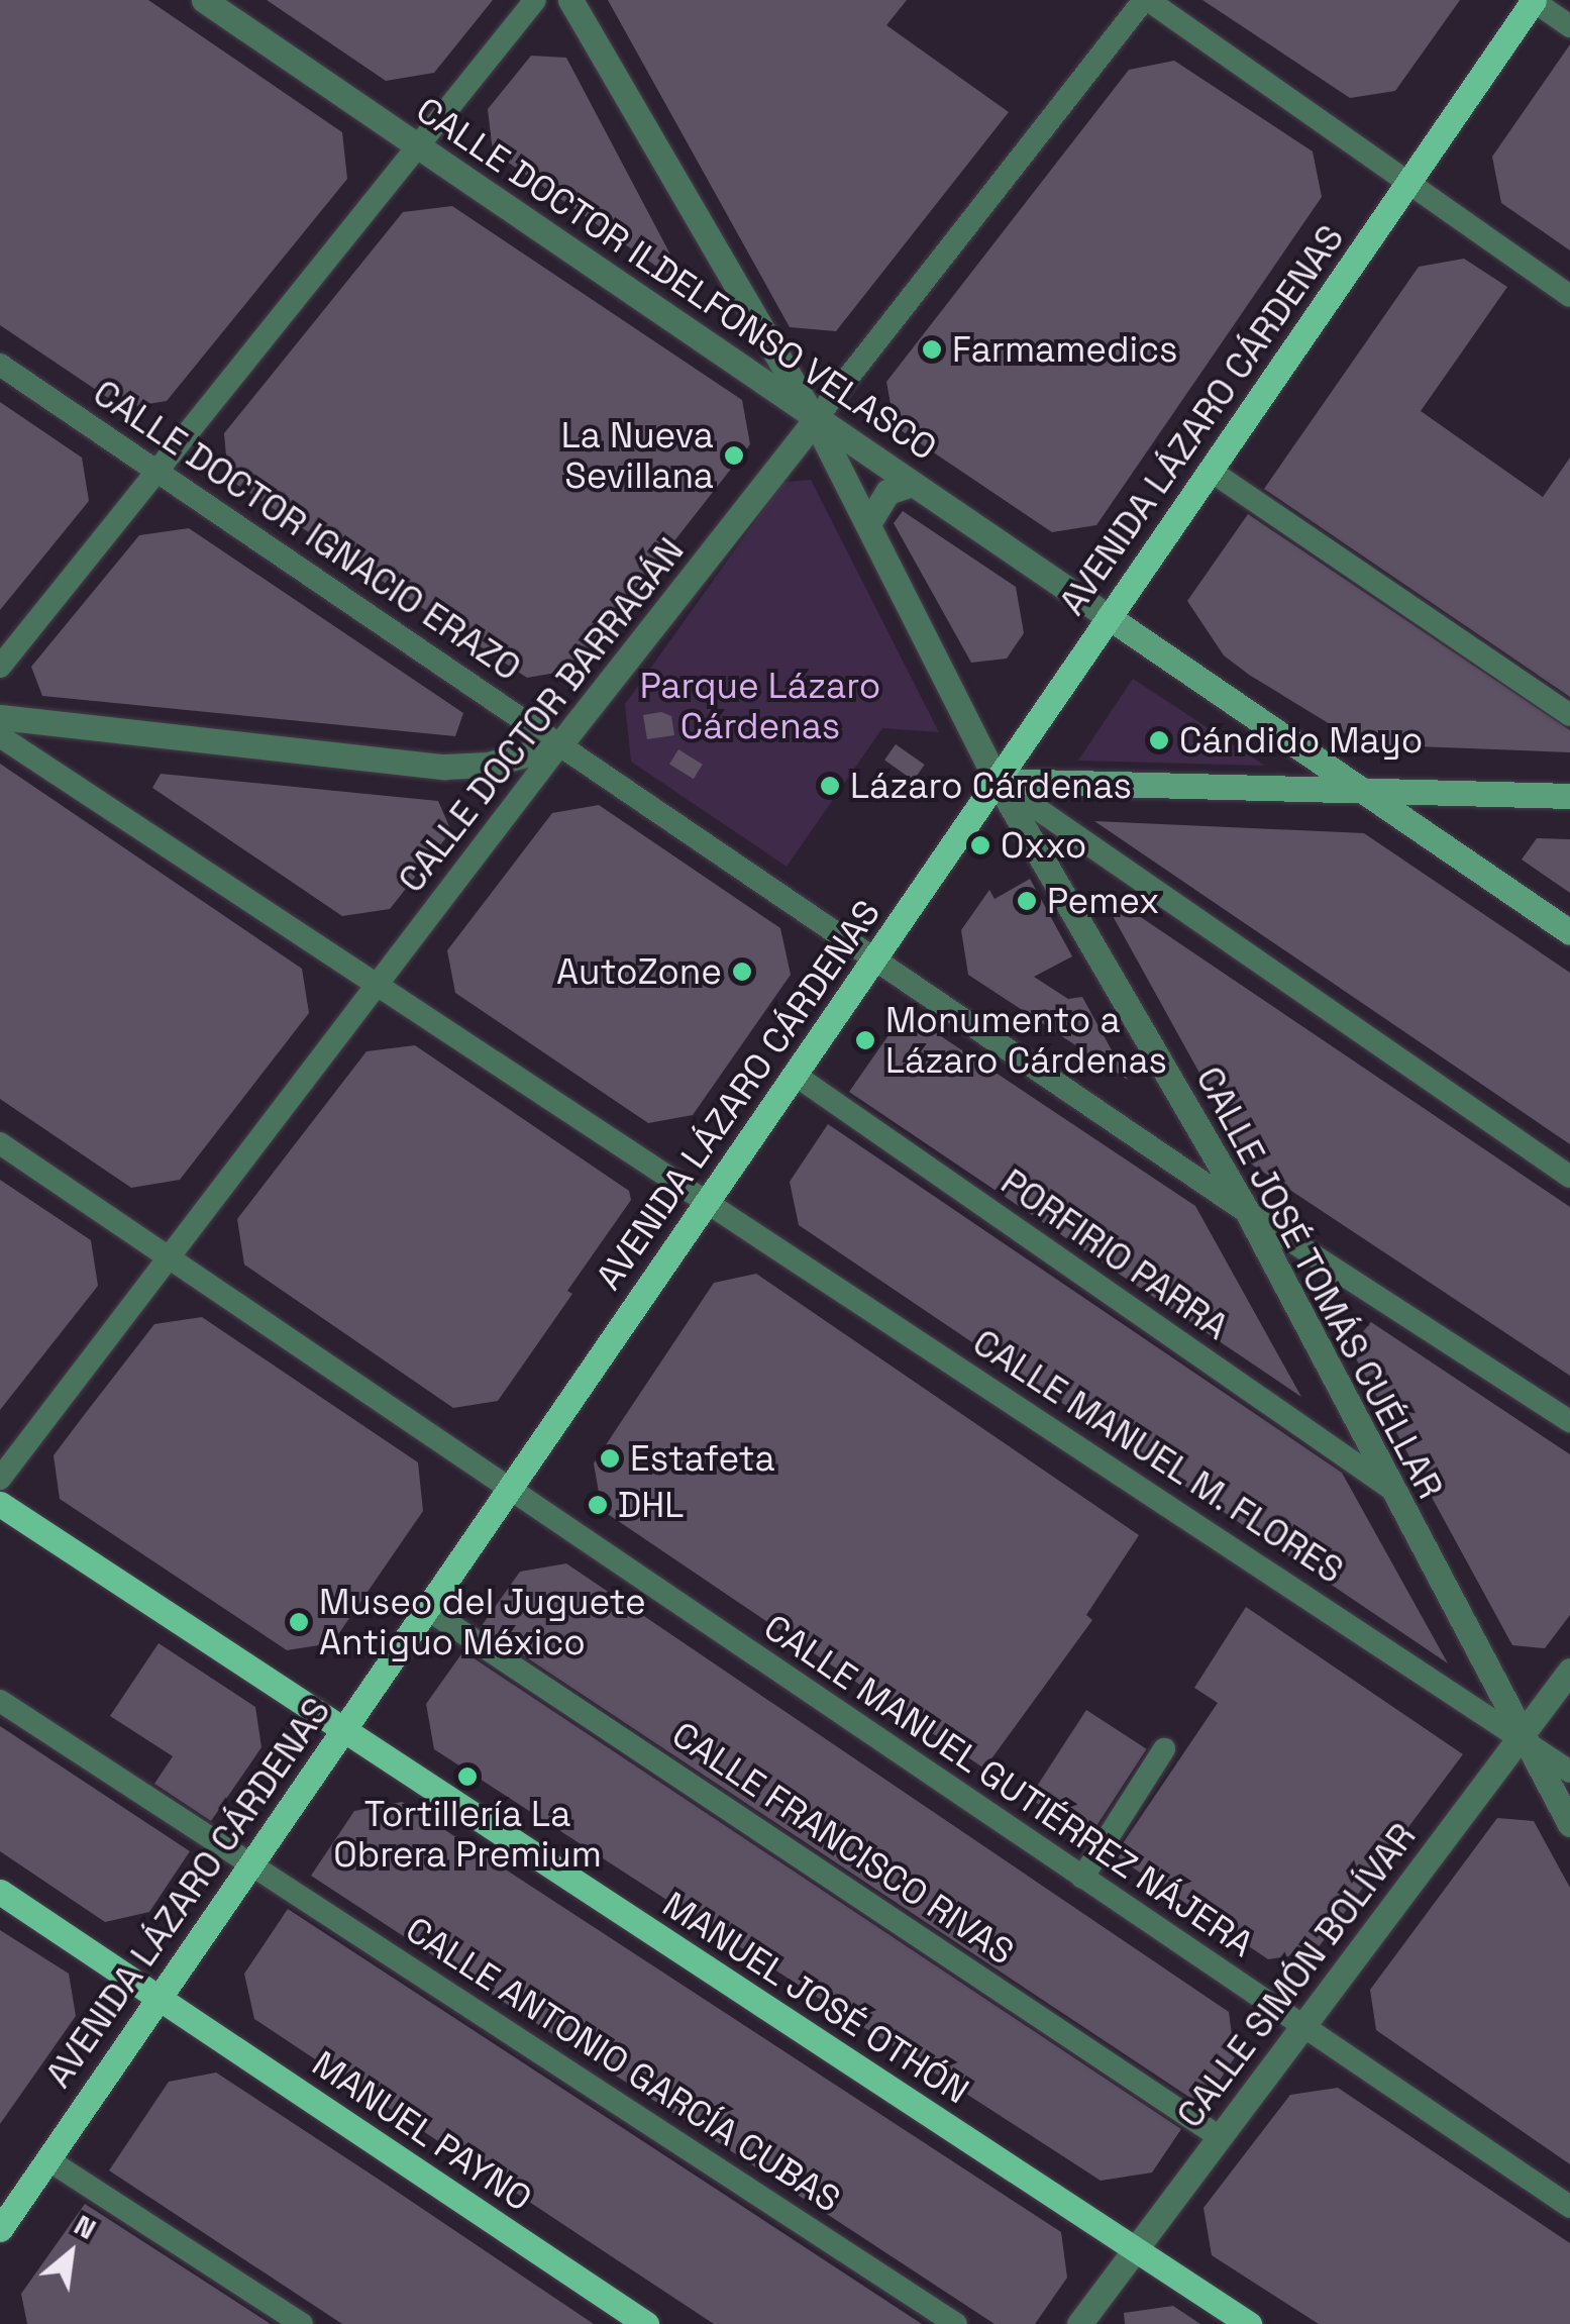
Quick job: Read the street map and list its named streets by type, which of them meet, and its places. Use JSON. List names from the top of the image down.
{
  "streets": {
    "main road": ["AVENIDA LÁZARO CÁRDENAS", "MANUEL JOSÉ OTHÓN", "MANUEL PAYNO"],
    "street": [
      "CALLE DOCTOR ILDELFONSO VELASCO",
      "CALLE DOCTOR IGNACIO ERAZO",
      "CALLE DOCTOR BARRAGÁN",
      "PORFIRIO PARRA",
      "CALLE JOSÉ TOMÁS CUÉLLAR",
      "CALLE MANUEL M. FLORES",
      "CALLE MANUEL GUTIÉRREZ NÁJERA",
      "CALLE FRANCISCO RIVAS",
      "CALLE SIMÓN BOLÍVAR",
      "CALLE ANTONIO GARCÍA CUBAS"
    ]
  },
  "crossings": [
    ["CALLE DOCTOR ILDELFONSO VELASCO", "AVENIDA LÁZARO CÁRDENAS"],
    ["CALLE DOCTOR ILDELFONSO VELASCO", "CALLE DOCTOR BARRAGÁN"],
    ["CALLE DOCTOR ILDELFONSO VELASCO", "CALLE JOSÉ TOMÁS CUÉLLAR"],
    ["AVENIDA LÁZARO CÁRDENAS", "CALLE DOCTOR IGNACIO ERAZO"],
    ["AVENIDA LÁZARO CÁRDENAS", "PORFIRIO PARRA"],
    ["AVENIDA LÁZARO CÁRDENAS", "CALLE JOSÉ TOMÁS CUÉLLAR"],
    ["AVENIDA LÁZARO CÁRDENAS", "CALLE MANUEL M. FLORES"],
    ["AVENIDA LÁZARO CÁRDENAS", "CALLE MANUEL GUTIÉRREZ NÁJERA"],
    ["AVENIDA LÁZARO CÁRDENAS", "CALLE FRANCISCO RIVAS"],
    ["AVENIDA LÁZARO CÁRDENAS", "MANUEL JOSÉ OTHÓN"],
    ["AVENIDA LÁZARO CÁRDENAS", "CALLE ANTONIO GARCÍA CUBAS"],
    ["AVENIDA LÁZARO CÁRDENAS", "MANUEL PAYNO"],
    ["CALLE DOCTOR IGNACIO ERAZO", "CALLE DOCTOR BARRAGÁN"],
    ["CALLE DOCTOR IGNACIO ERAZO", "CALLE JOSÉ TOMÁS CUÉLLAR"],
    ["CALLE DOCTOR BARRAGÁN", "CALLE JOSÉ TOMÁS CUÉLLAR"],
    ["CALLE DOCTOR BARRAGÁN", "CALLE MANUEL M. FLORES"],
    ["CALLE DOCTOR BARRAGÁN", "CALLE MANUEL GUTIÉRREZ NÁJERA"],
    ["PORFIRIO PARRA", "CALLE JOSÉ TOMÁS CUÉLLAR"],
    ["CALLE JOSÉ TOMÁS CUÉLLAR", "CALLE MANUEL M. FLORES"],
    ["CALLE JOSÉ TOMÁS CUÉLLAR", "CALLE SIMÓN BOLÍVAR"],
    ["CALLE MANUEL M. FLORES", "CALLE SIMÓN BOLÍVAR"],
    ["CALLE MANUEL GUTIÉRREZ NÁJERA", "CALLE SIMÓN BOLÍVAR"],
    ["CALLE FRANCISCO RIVAS", "CALLE SIMÓN BOLÍVAR"],
    ["CALLE SIMÓN BOLÍVAR", "MANUEL JOSÉ OTHÓN"]
  ],
  "parks": ["Parque Lázaro Cárdenas"],
  "places": [
    "Farmamedics",
    "La Nueva Sevillana",
    "Cándido Mayo",
    "Lázaro Cárdenas",
    "Oxxo",
    "Pemex",
    "AutoZone",
    "Monumento a Lázaro Cárdenas",
    "Estafeta",
    "DHL",
    "Museo del Juguete Antiguo México",
    "Tortillería La Obrera Premium"
  ],
  "north": "top right"
}
